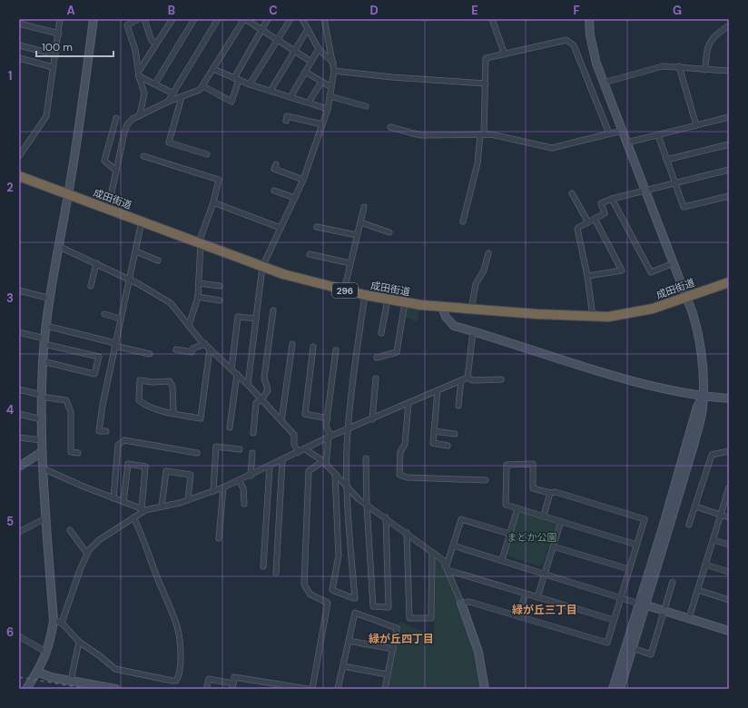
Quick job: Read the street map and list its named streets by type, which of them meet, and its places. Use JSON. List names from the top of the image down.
{
  "streets": {
    "highway": ["成田街道", "296"]
  },
  "districts": ["緑が丘三丁目", "緑が丘四丁目"],
  "parks": ["まどか公園"],
  "scale_bar": "100 m",
  "grid": {
    "columns": [
      "A",
      "B",
      "C",
      "D",
      "E",
      "F",
      "G"
    ],
    "rows": [
      "1",
      "2",
      "3",
      "4",
      "5",
      "6"
    ]
  }
}
